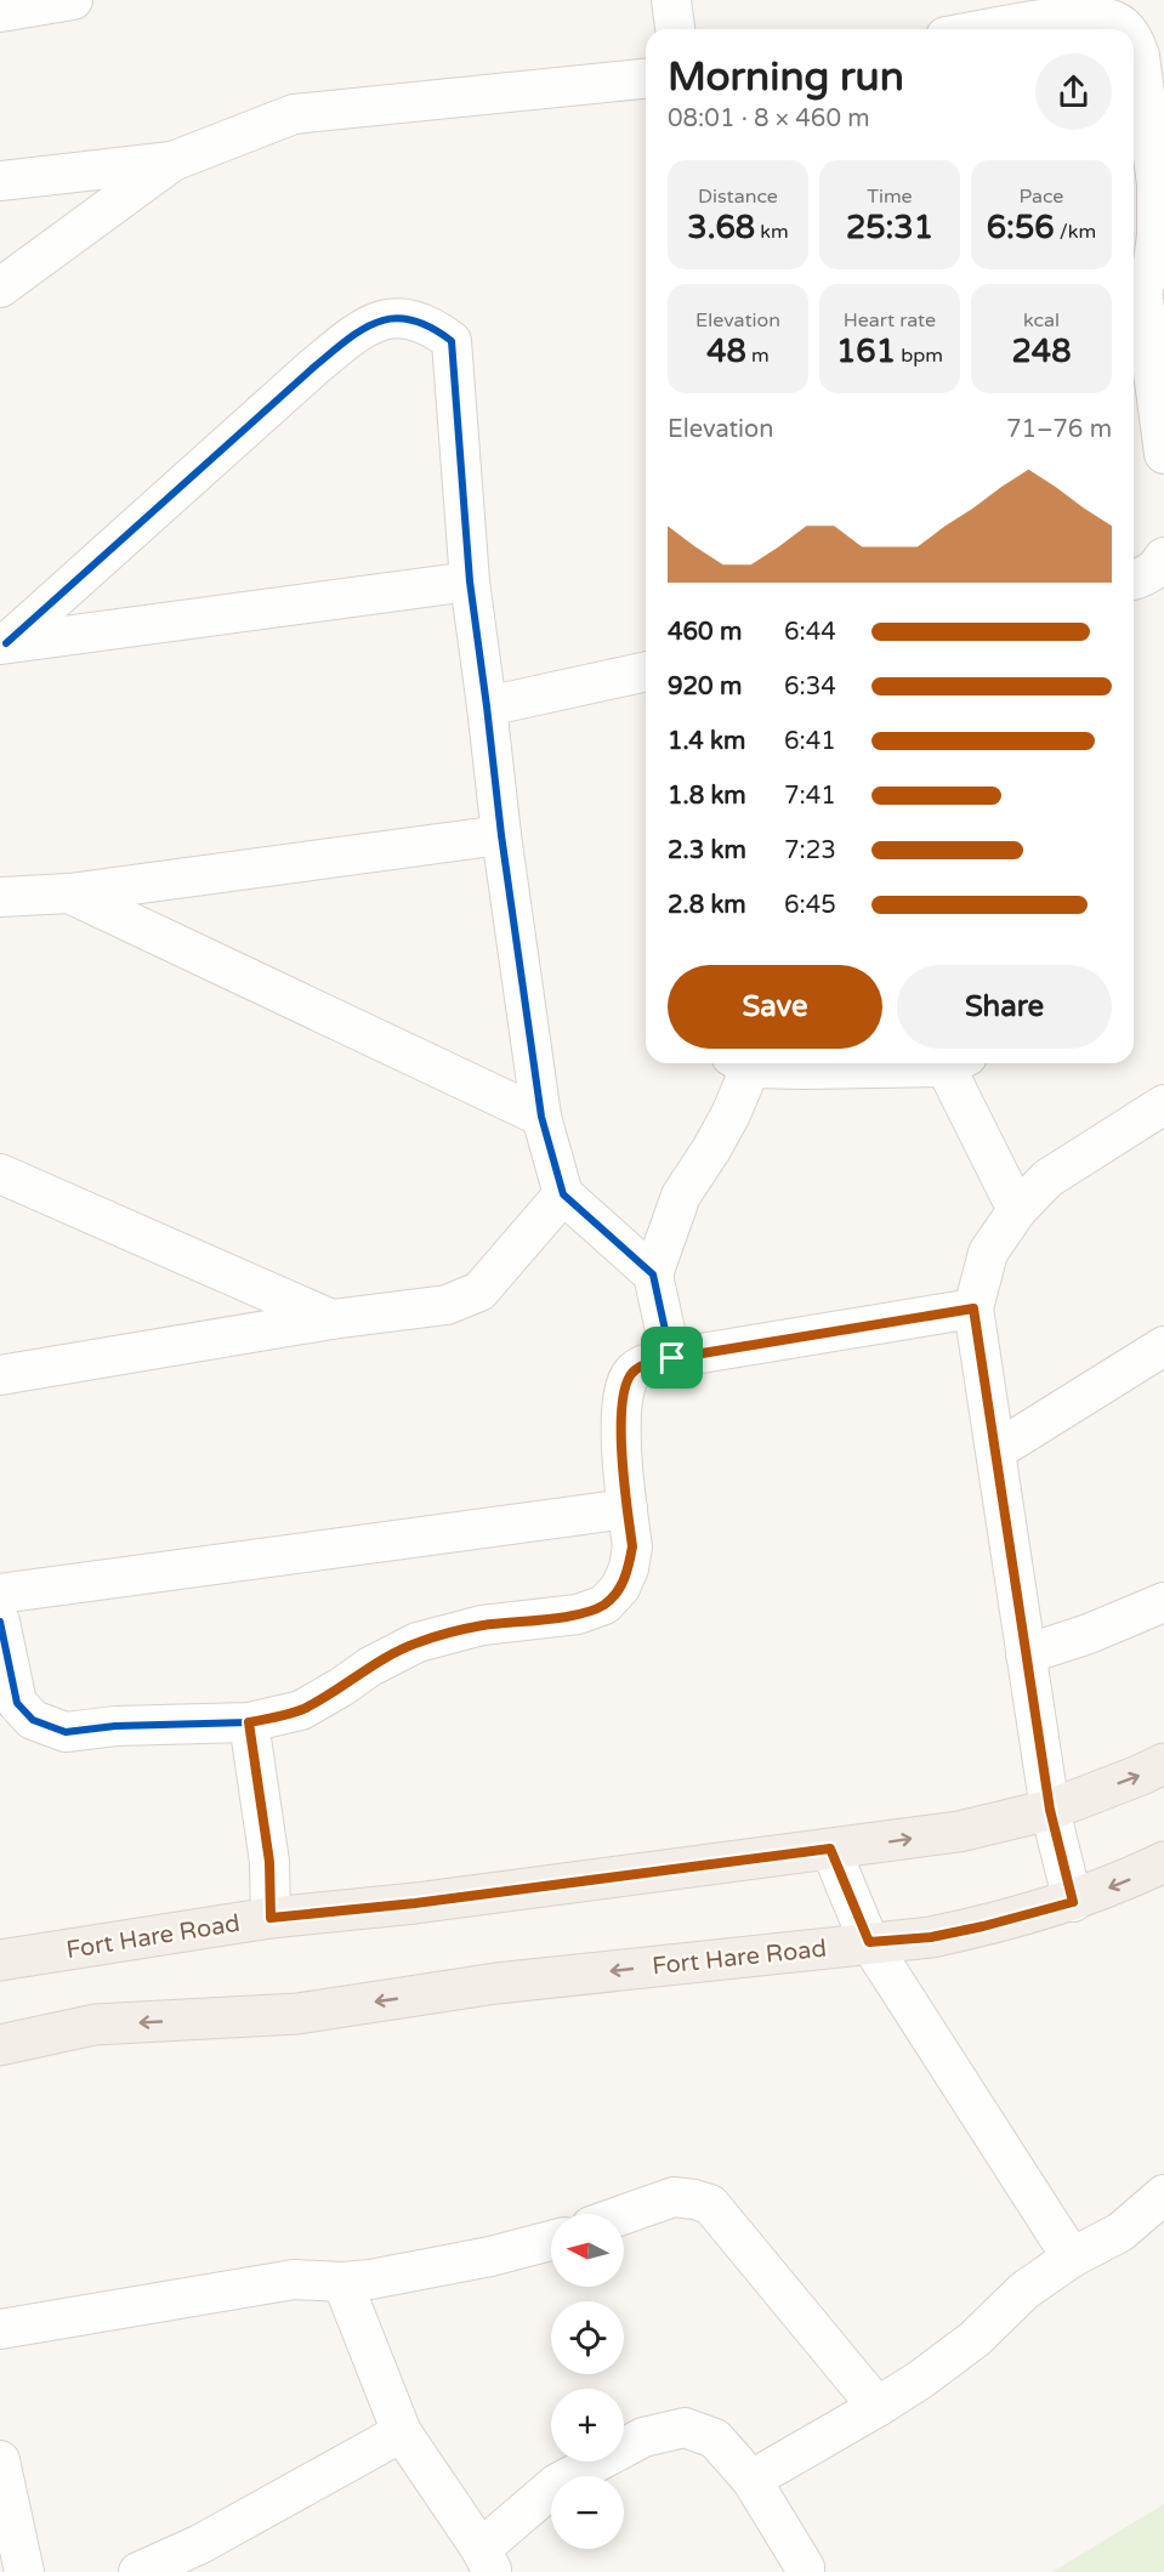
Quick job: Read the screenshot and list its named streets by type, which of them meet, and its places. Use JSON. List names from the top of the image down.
{
  "streets": {
    "main road": ["Fort Hare Road"]
  },
  "north": "left",
  "page": {
    "heading": ["Morning run", "08:01 · 8 × 460 m"],
    "stats": [
      ["Distance", "3.68 km"],
      ["Time", "25:31"],
      ["Pace", "6:56 /km"],
      ["Elevation", "48 m"],
      ["Heart rate", "161 bpm"],
      ["kcal", "248"]
    ],
    "chart": ["Elevation", "71–76 m"],
    "list": [
      {
        "name": "460 m",
        "note": "6:44"
      },
      {
        "name": "920 m",
        "note": "6:34"
      },
      {
        "name": "1.4 km",
        "note": "6:41"
      },
      {
        "name": "1.8 km",
        "note": "7:41"
      },
      {
        "name": "2.3 km",
        "note": "7:23"
      },
      {
        "name": "2.8 km",
        "note": "6:45"
      }
    ],
    "buttons": ["Save", "Share"],
    "map_buttons": ["+", "−"]
  }
}
